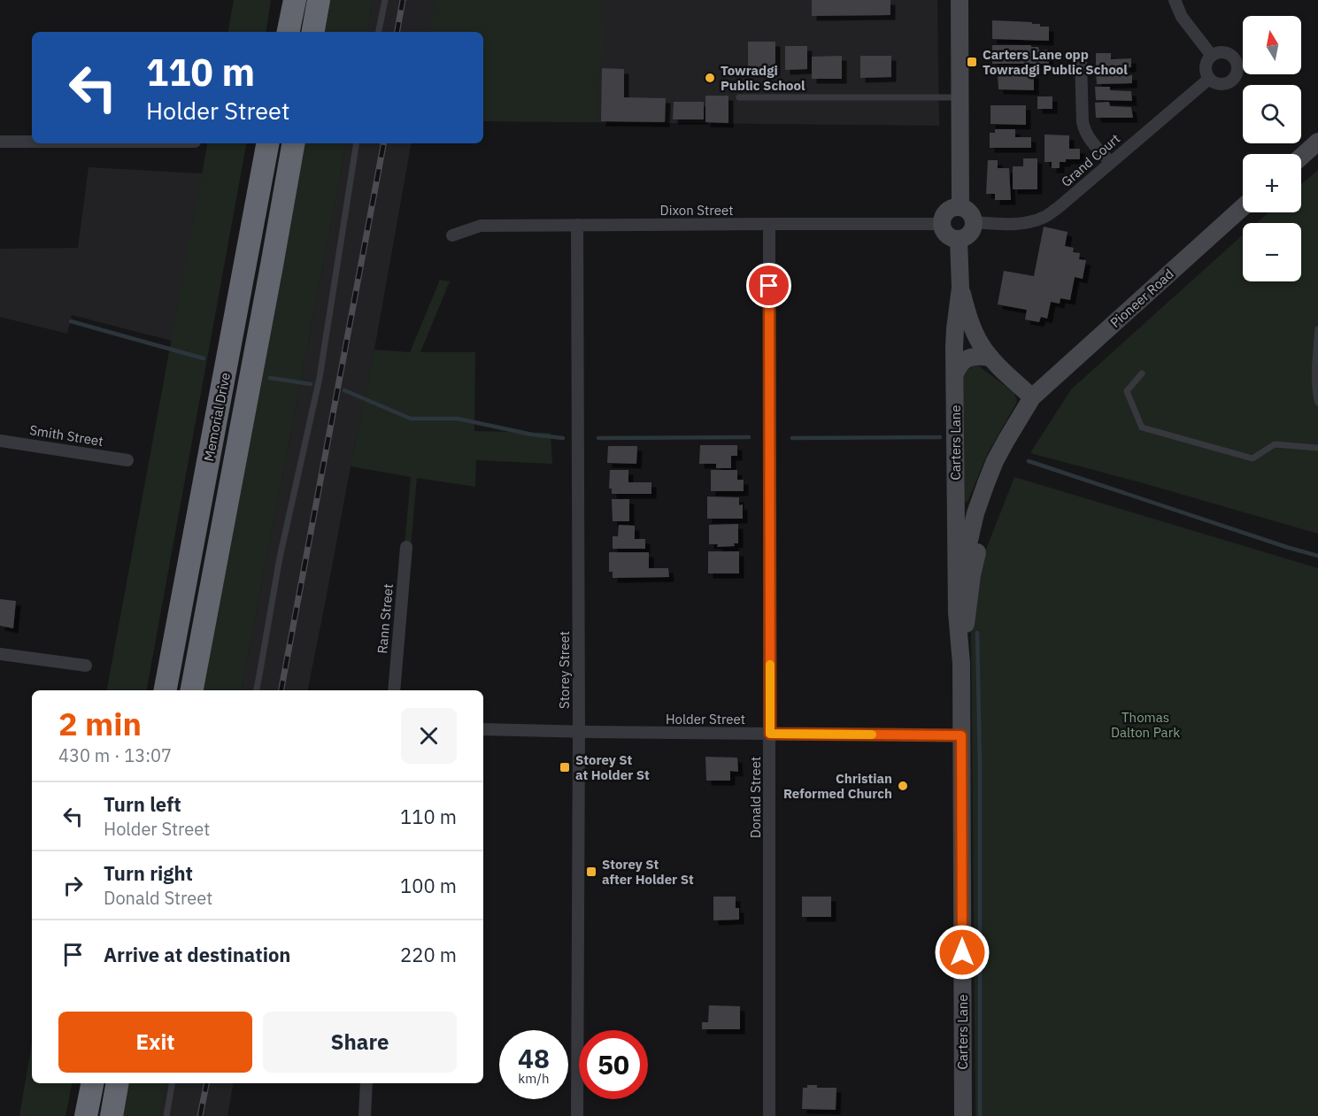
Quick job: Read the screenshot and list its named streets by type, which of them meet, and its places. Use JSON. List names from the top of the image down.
{
  "streets": {
    "highway": ["Memorial Drive"],
    "main road": ["Pioneer Road", "Carters Lane"],
    "street": [
      "Grand Court",
      "Dixon Street",
      "Smith Street",
      "Rann Street",
      "Storey Street",
      "Holder Street",
      "Donald Street"
    ]
  },
  "crossings": [
    ["Grand Court", "Dixon Street"],
    ["Grand Court", "Carters Lane"],
    ["Dixon Street", "Carters Lane"],
    ["Dixon Street", "Storey Street"],
    ["Dixon Street", "Donald Street"],
    ["Pioneer Road", "Carters Lane"],
    ["Carters Lane", "Holder Street"],
    ["Storey Street", "Holder Street"],
    ["Holder Street", "Donald Street"]
  ],
  "parks": ["Thomas Dalton Park"],
  "places": {
    "transit": ["Carters Lane opp Towradgi Public School", "Storey St at Holder St", "Storey St after Holder St"],
    "other": ["Towradgi Public School", "Christian Reformed Church"]
  },
  "north": "top",
  "page": {
    "map_buttons": ["+", "−"],
    "turn": ["110 m", "Holder Street"],
    "heading": ["2 min", "430 m · 13:07"],
    "list": [
      {
        "name": "Turn left",
        "note": "Holder Street",
        "value": "110 m"
      },
      {
        "name": "Turn right",
        "note": "Donald Street",
        "value": "100 m"
      },
      {
        "name": "Arrive at destination",
        "value": "220 m"
      }
    ],
    "buttons": ["Exit", "Share"],
    "speed": "48 km/h",
    "limit": "50"
  }
}
